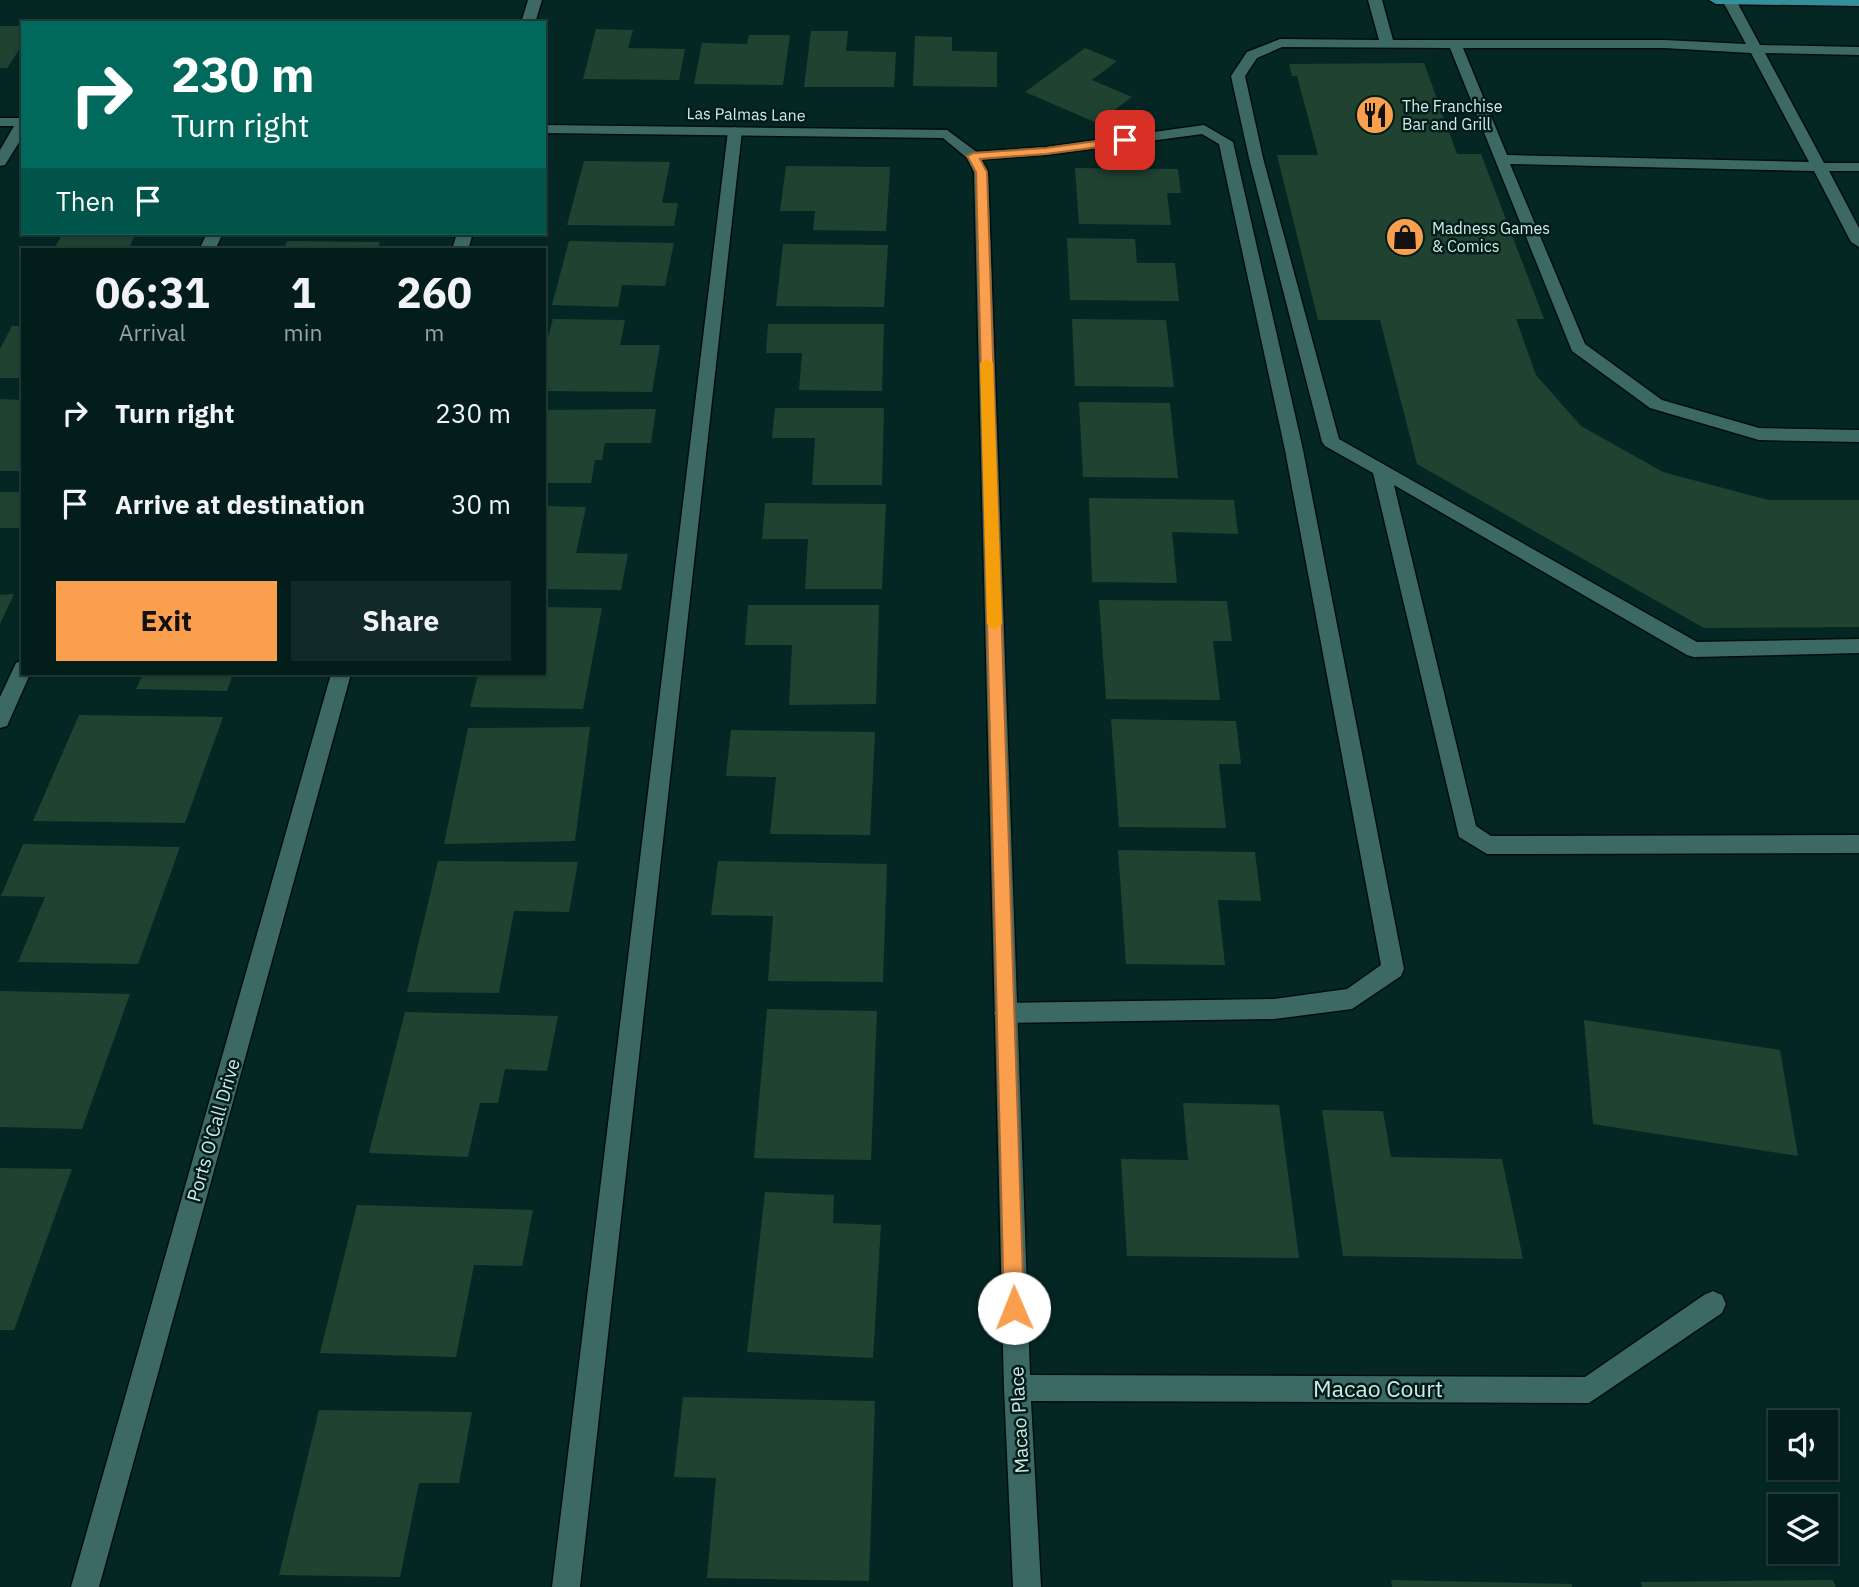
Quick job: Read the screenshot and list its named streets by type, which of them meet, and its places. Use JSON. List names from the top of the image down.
{
  "streets": {
    "street": [
      "Las Palmas Lane",
      "Ports O'Call Drive",
      "Macao Court",
      "Macao Place"
    ]
  },
  "crossings": [
    ["Las Palmas Lane", "Macao Place"],
    ["Macao Court", "Macao Place"]
  ],
  "places": {
    "restaurant": ["The Franchise Bar and Grill"],
    "shop": ["Madness Games & Comics"]
  },
  "page": {
    "turn": ["230 m", "Turn right"],
    "then": "Then",
    "eta": [
      "06:31",
      "Arrival",
      "1",
      "min",
      "260",
      "m"
    ],
    "list": [
      {
        "name": "Turn right",
        "value": "230 m"
      },
      {
        "name": "Arrive at destination",
        "value": "30 m"
      }
    ],
    "buttons": ["Exit", "Share"]
  }
}
